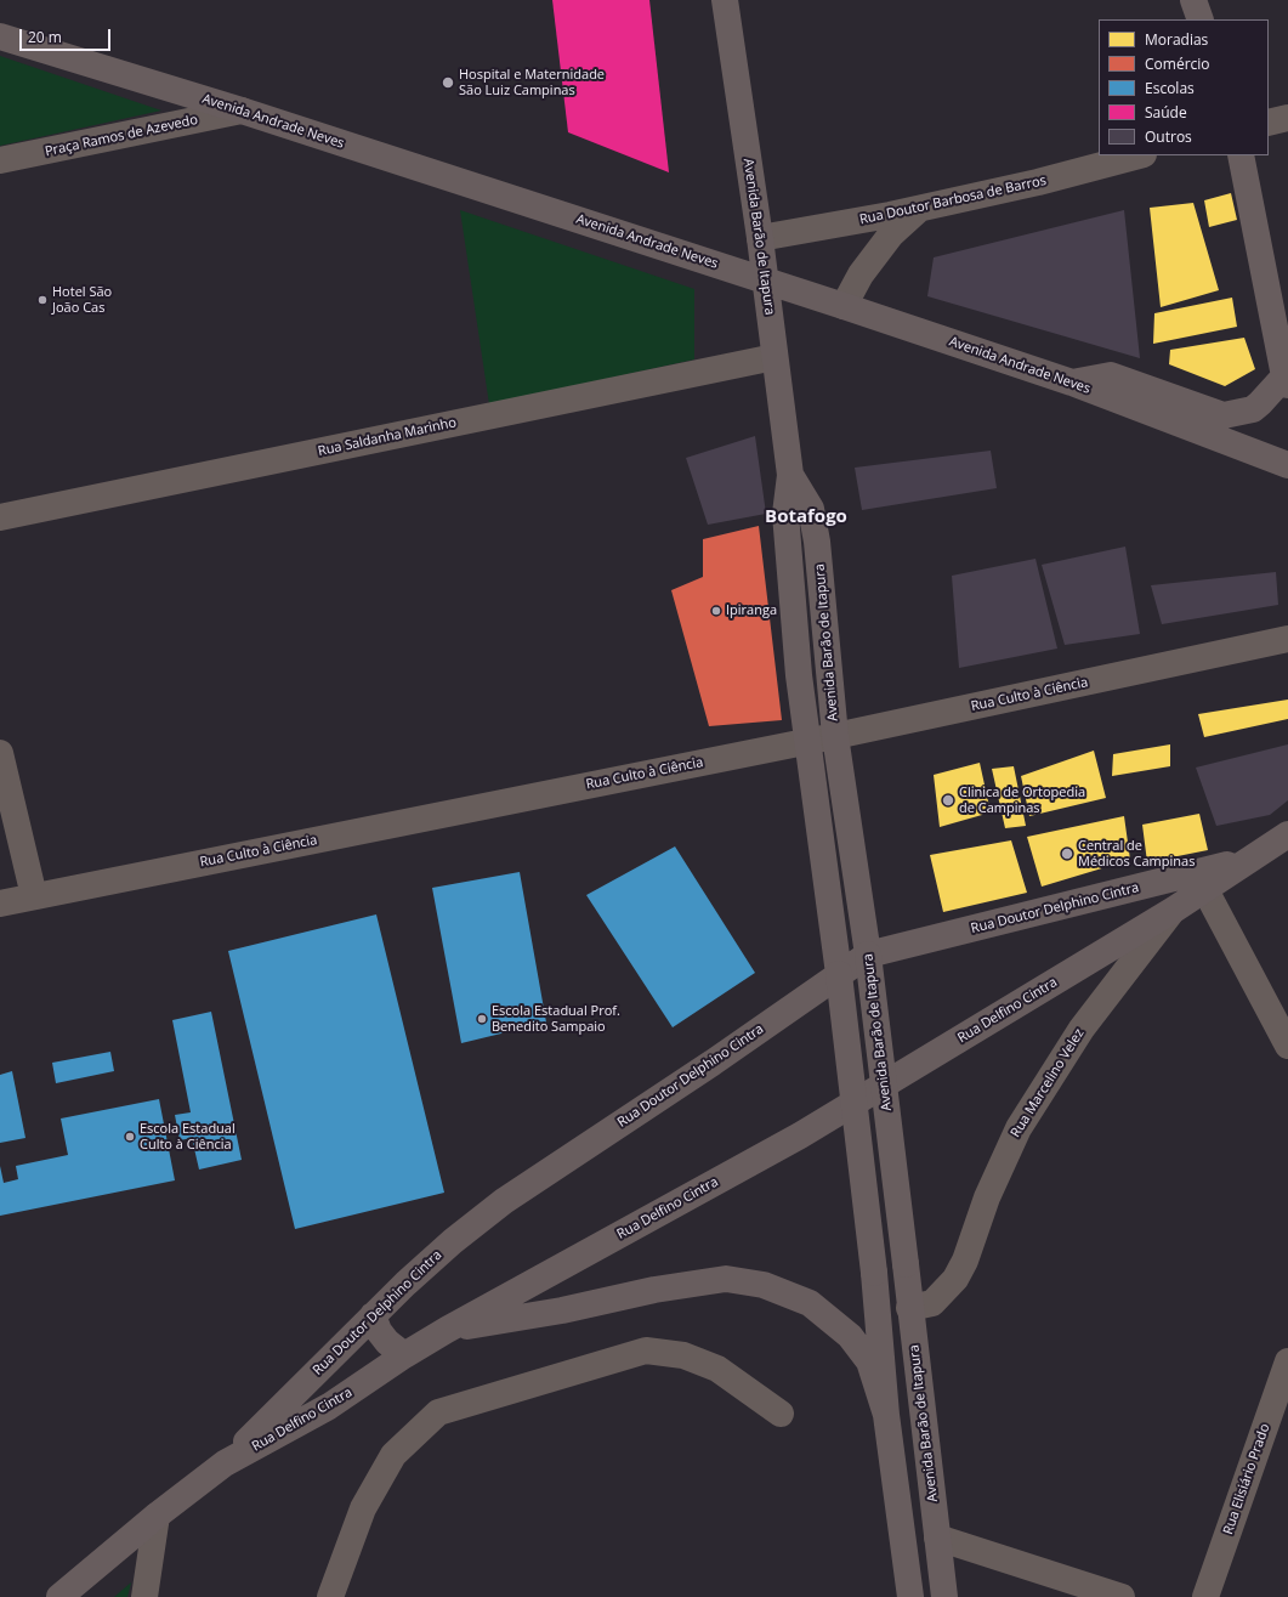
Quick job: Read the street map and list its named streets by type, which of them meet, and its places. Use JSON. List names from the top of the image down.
{
  "streets": {
    "main road": [
      "Avenida Andrade Neves",
      "Avenida Barão de Itapura",
      "Rua Doutor Delphino Cintra",
      "Rua Delfino Cintra"
    ],
    "street": [
      "Praça Ramos de Azevedo",
      "Rua Doutor Barbosa de Barros",
      "Rua Saldanha Marinho",
      "Rua Culto à Ciência",
      "Rua Marcelino Velez",
      "Rua Elisiário Prado"
    ]
  },
  "crossings": [
    ["Avenida Andrade Neves", "Praça Ramos de Azevedo"],
    ["Avenida Andrade Neves", "Avenida Barão de Itapura"],
    ["Rua Doutor Barbosa de Barros", "Avenida Barão de Itapura"],
    ["Avenida Barão de Itapura", "Rua Saldanha Marinho"],
    ["Avenida Barão de Itapura", "Rua Culto à Ciência"],
    ["Avenida Barão de Itapura", "Rua Doutor Delphino Cintra"],
    ["Avenida Barão de Itapura", "Rua Marcelino Velez"],
    ["Rua Doutor Delphino Cintra", "Rua Delfino Cintra"],
    ["Rua Delfino Cintra", "Rua Marcelino Velez"]
  ],
  "districts": ["Botafogo"],
  "places": [
    "Hospital e Maternidade São Luiz Campinas",
    "Hotel São João Cas",
    "Ipiranga",
    "Clinica de Ortopedia de Campinas",
    "Central de Médicos Campinas",
    "Escola Estadual Prof. Benedito Sampaio",
    "Escola Estadual Culto à Ciência"
  ],
  "legend": [
    "Moradias",
    "Comércio",
    "Escolas",
    "Saúde",
    "Outros"
  ],
  "scale_bar": "20 m"
}
